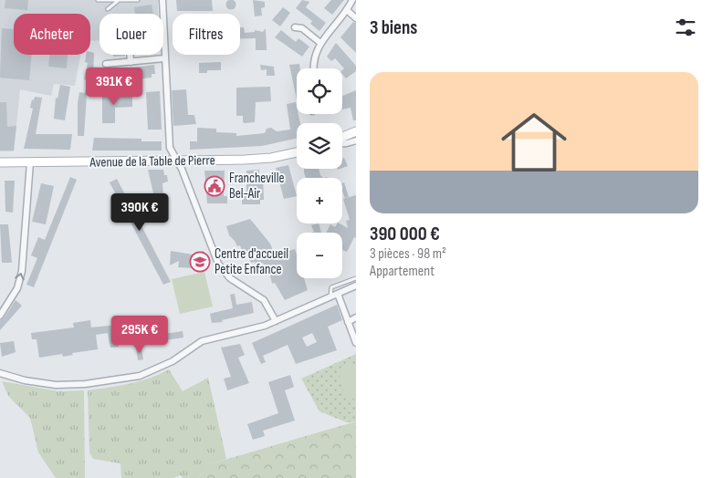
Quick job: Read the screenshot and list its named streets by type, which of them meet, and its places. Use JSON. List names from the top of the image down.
{
  "streets": {
    "main road": ["Avenue de la Table de Pierre"]
  },
  "places": {
    "public building": ["Francheville Bel-Air"],
    "school or university": ["Centre d'accueil Petite Enfance"]
  },
  "page": {
    "heading": "3 biens",
    "chip": ["Acheter", "Louer", "Filtres"],
    "list": [
      {
        "name": "390 000 €",
        "note": "3 pièces · 98 m² · Appartement"
      }
    ],
    "price": ["391K €", "390K €", "295K €"],
    "map_buttons": ["+", "−"]
  }
}
